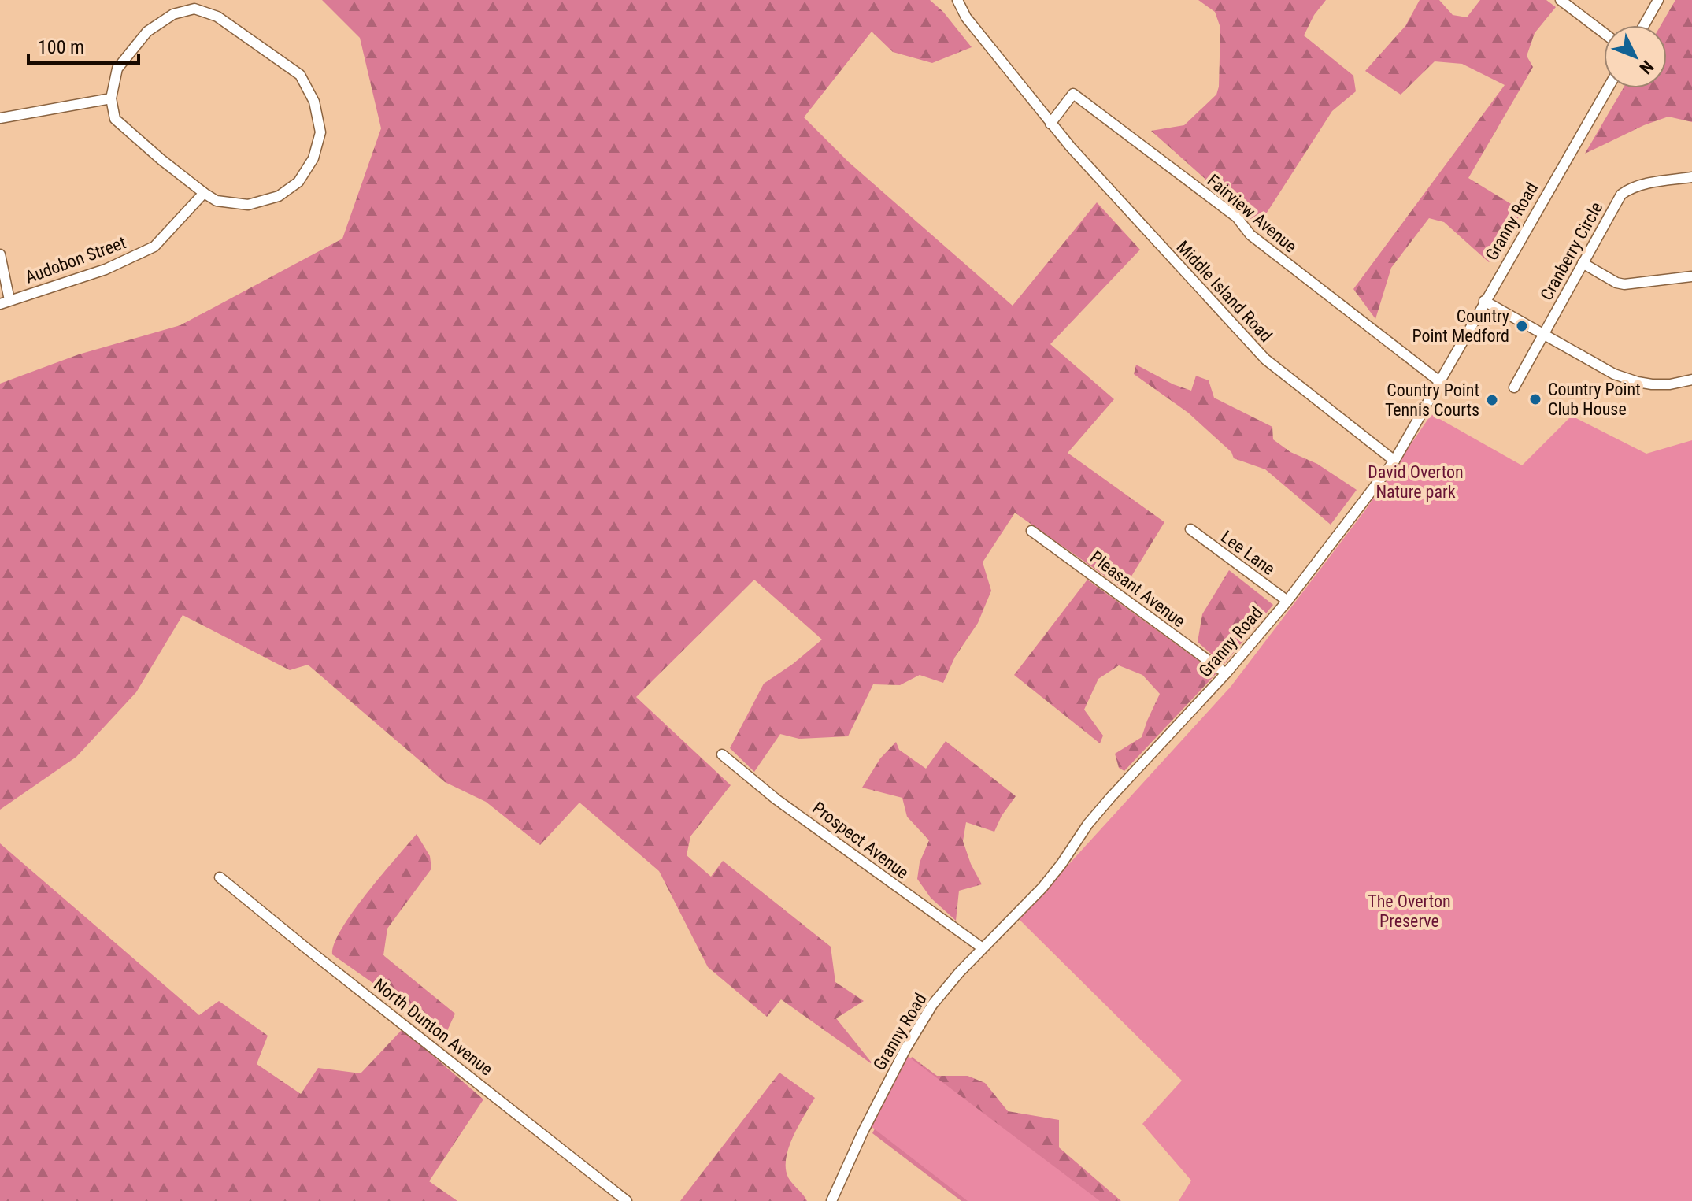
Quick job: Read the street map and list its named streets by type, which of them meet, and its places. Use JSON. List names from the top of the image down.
{
  "streets": {
    "street": [
      "Fairview Avenue",
      "Granny Road",
      "Cranberry Circle",
      "Audobon Street",
      "Middle Island Road",
      "Lee Lane",
      "Pleasant Avenue",
      "Prospect Avenue",
      "North Dunton Avenue"
    ]
  },
  "crossings": [
    ["Fairview Avenue", "Granny Road"],
    ["Fairview Avenue", "Middle Island Road"],
    ["Granny Road", "Middle Island Road"],
    ["Granny Road", "Lee Lane"],
    ["Granny Road", "Pleasant Avenue"],
    ["Granny Road", "Prospect Avenue"]
  ],
  "parks": ["David Overton Nature park", "The Overton Preserve"],
  "places": ["Country Point Medford", "Country Point Club House", "Country Point Tennis Courts"],
  "scale_bar": "100 m",
  "north": "bottom right"
}
